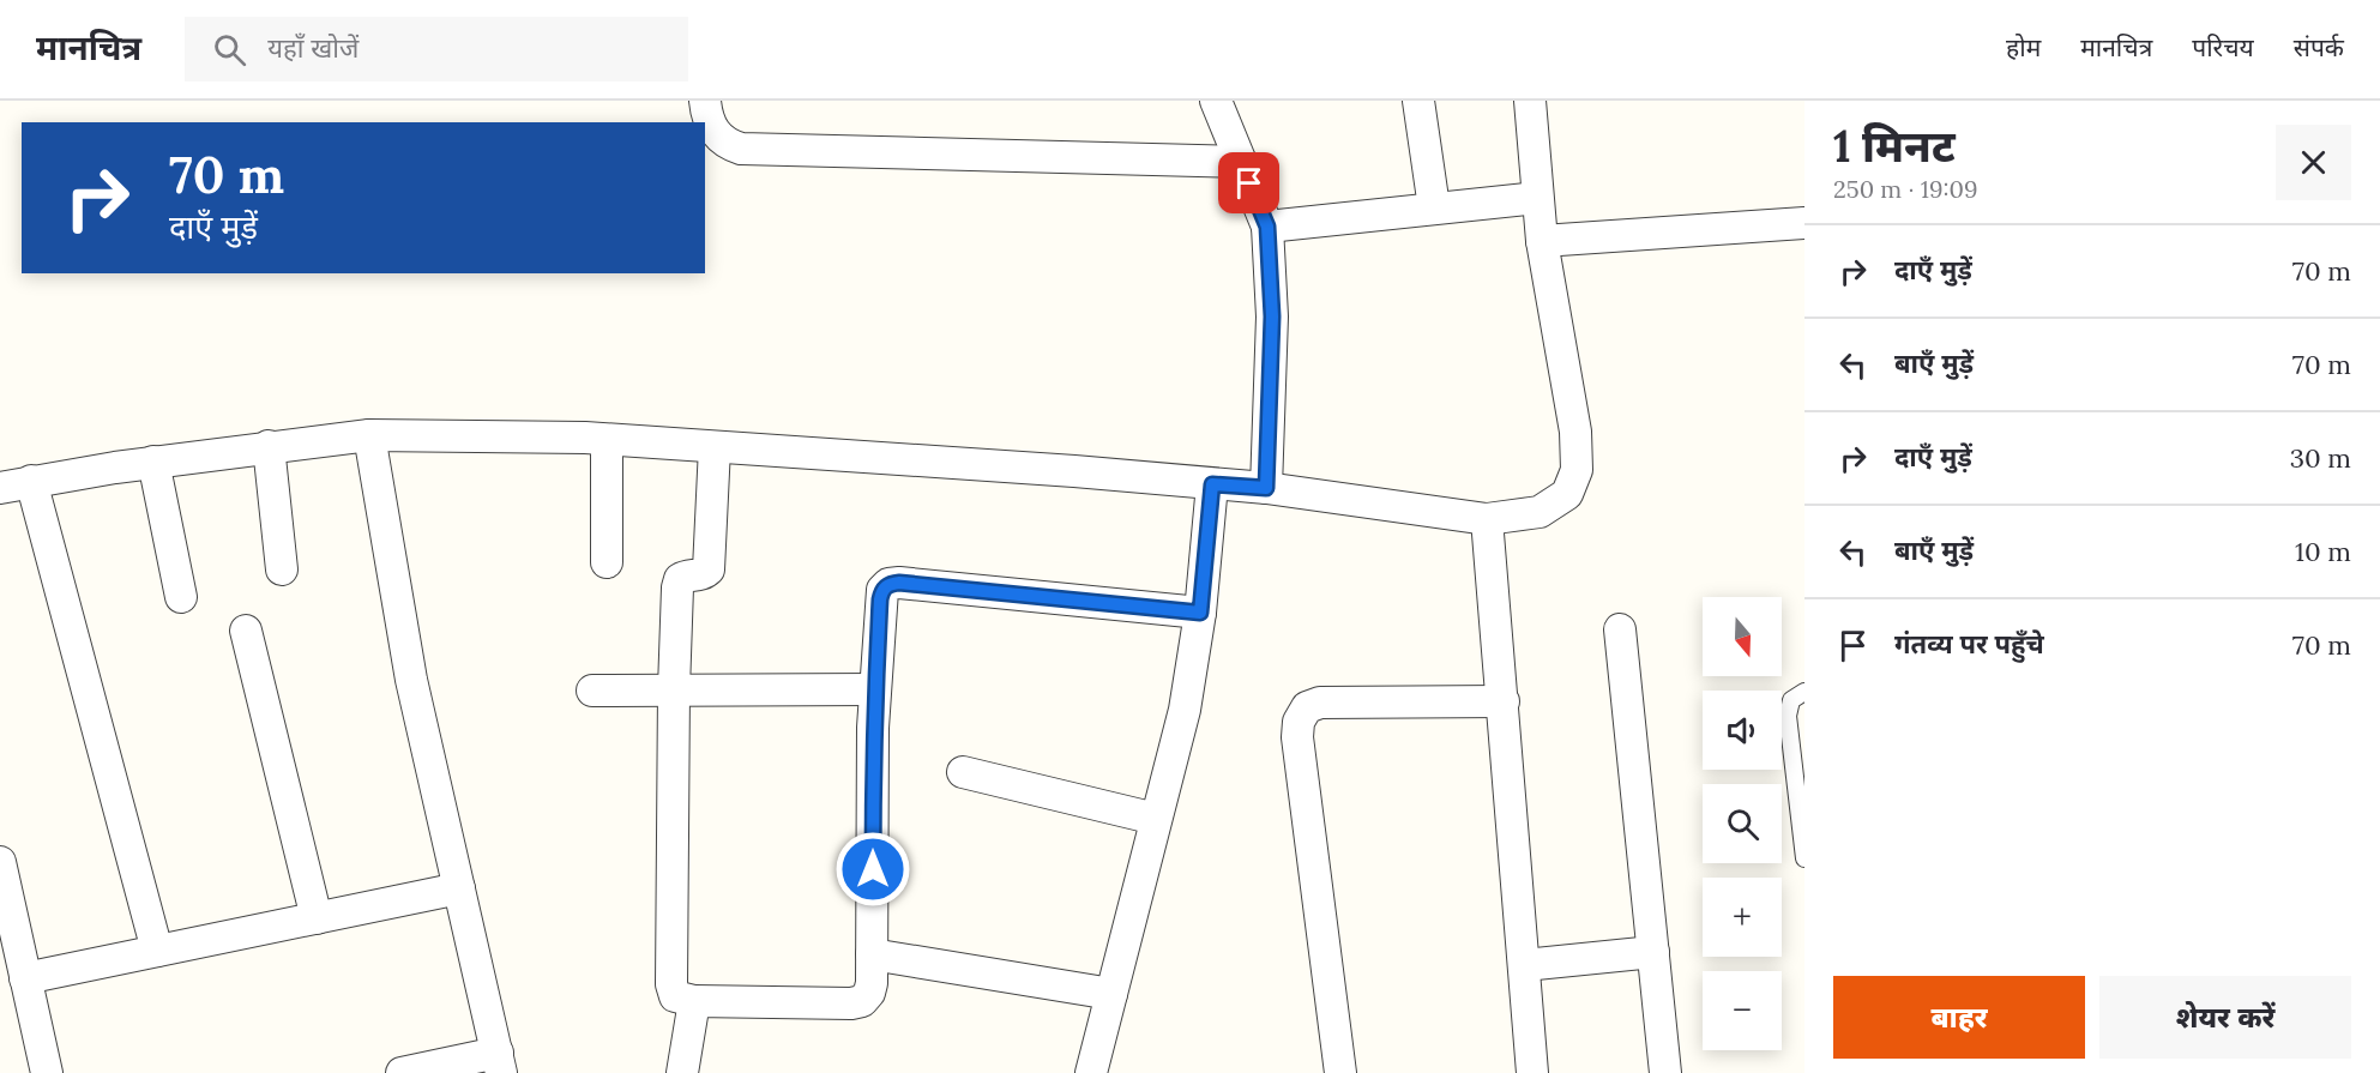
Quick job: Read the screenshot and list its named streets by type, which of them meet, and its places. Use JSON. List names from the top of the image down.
{
  "north": "bottom",
  "page": {
    "header": "मानचित्र",
    "search": "यहाँ खोजें",
    "nav": [
      "होम",
      "मानचित्र",
      "परिचय",
      "संपर्क"
    ],
    "heading": ["1 मिनट", "250 m · 19:09"],
    "turn": ["70 m", "दाएँ मुड़ें"],
    "list": [
      {
        "name": "दाएँ मुड़ें",
        "value": "70 m"
      },
      {
        "name": "बाएँ मुड़ें",
        "value": "70 m"
      },
      {
        "name": "दाएँ मुड़ें",
        "value": "30 m"
      },
      {
        "name": "बाएँ मुड़ें",
        "value": "10 m"
      },
      {
        "name": "गंतव्य पर पहुँचे",
        "value": "70 m"
      }
    ],
    "map_buttons": ["+", "−"],
    "buttons": ["बाहर", "शेयर करें"]
  }
}
